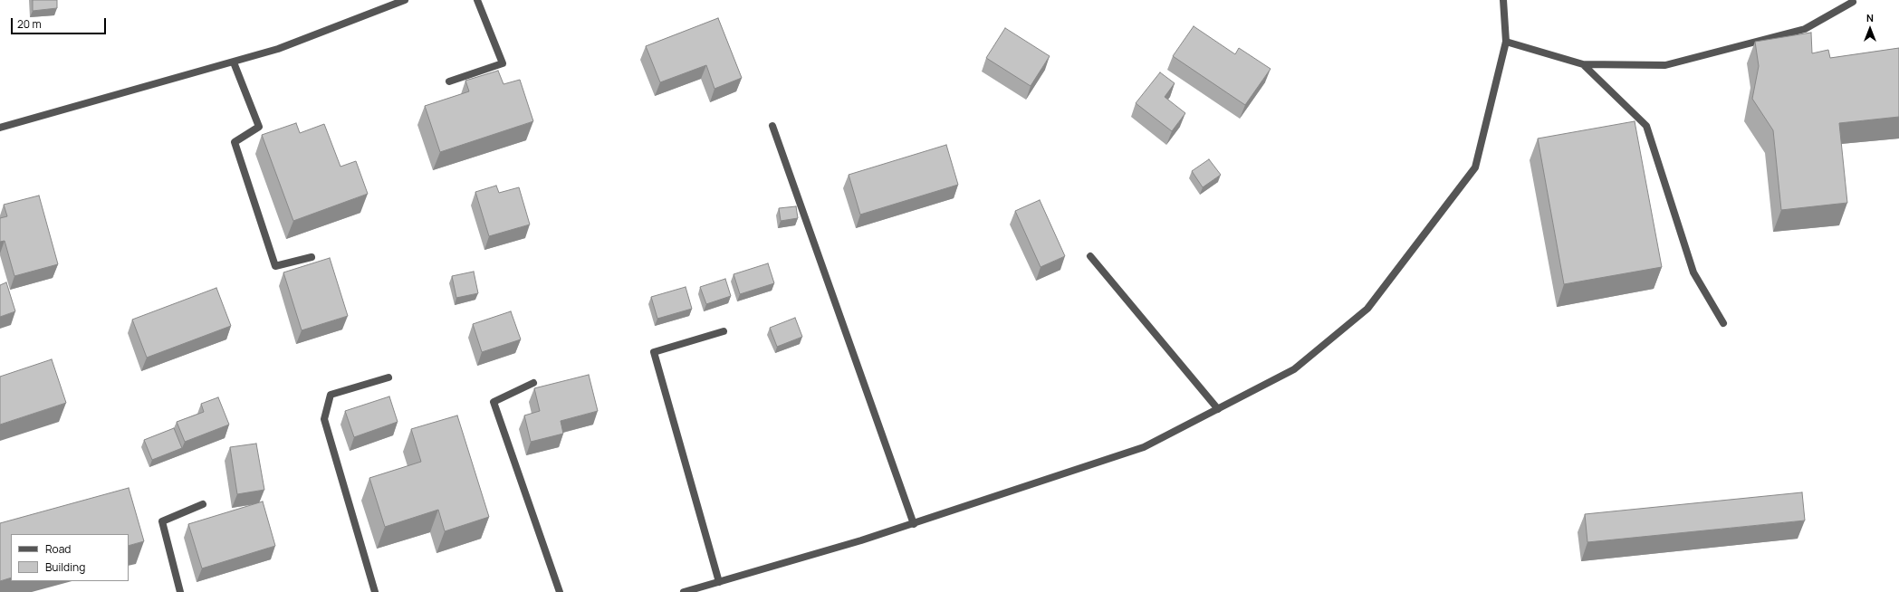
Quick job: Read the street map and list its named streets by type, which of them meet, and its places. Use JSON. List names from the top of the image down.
{
  "legend": ["Road", "Building"],
  "scale_bar": "20 m",
  "north": "top"
}
